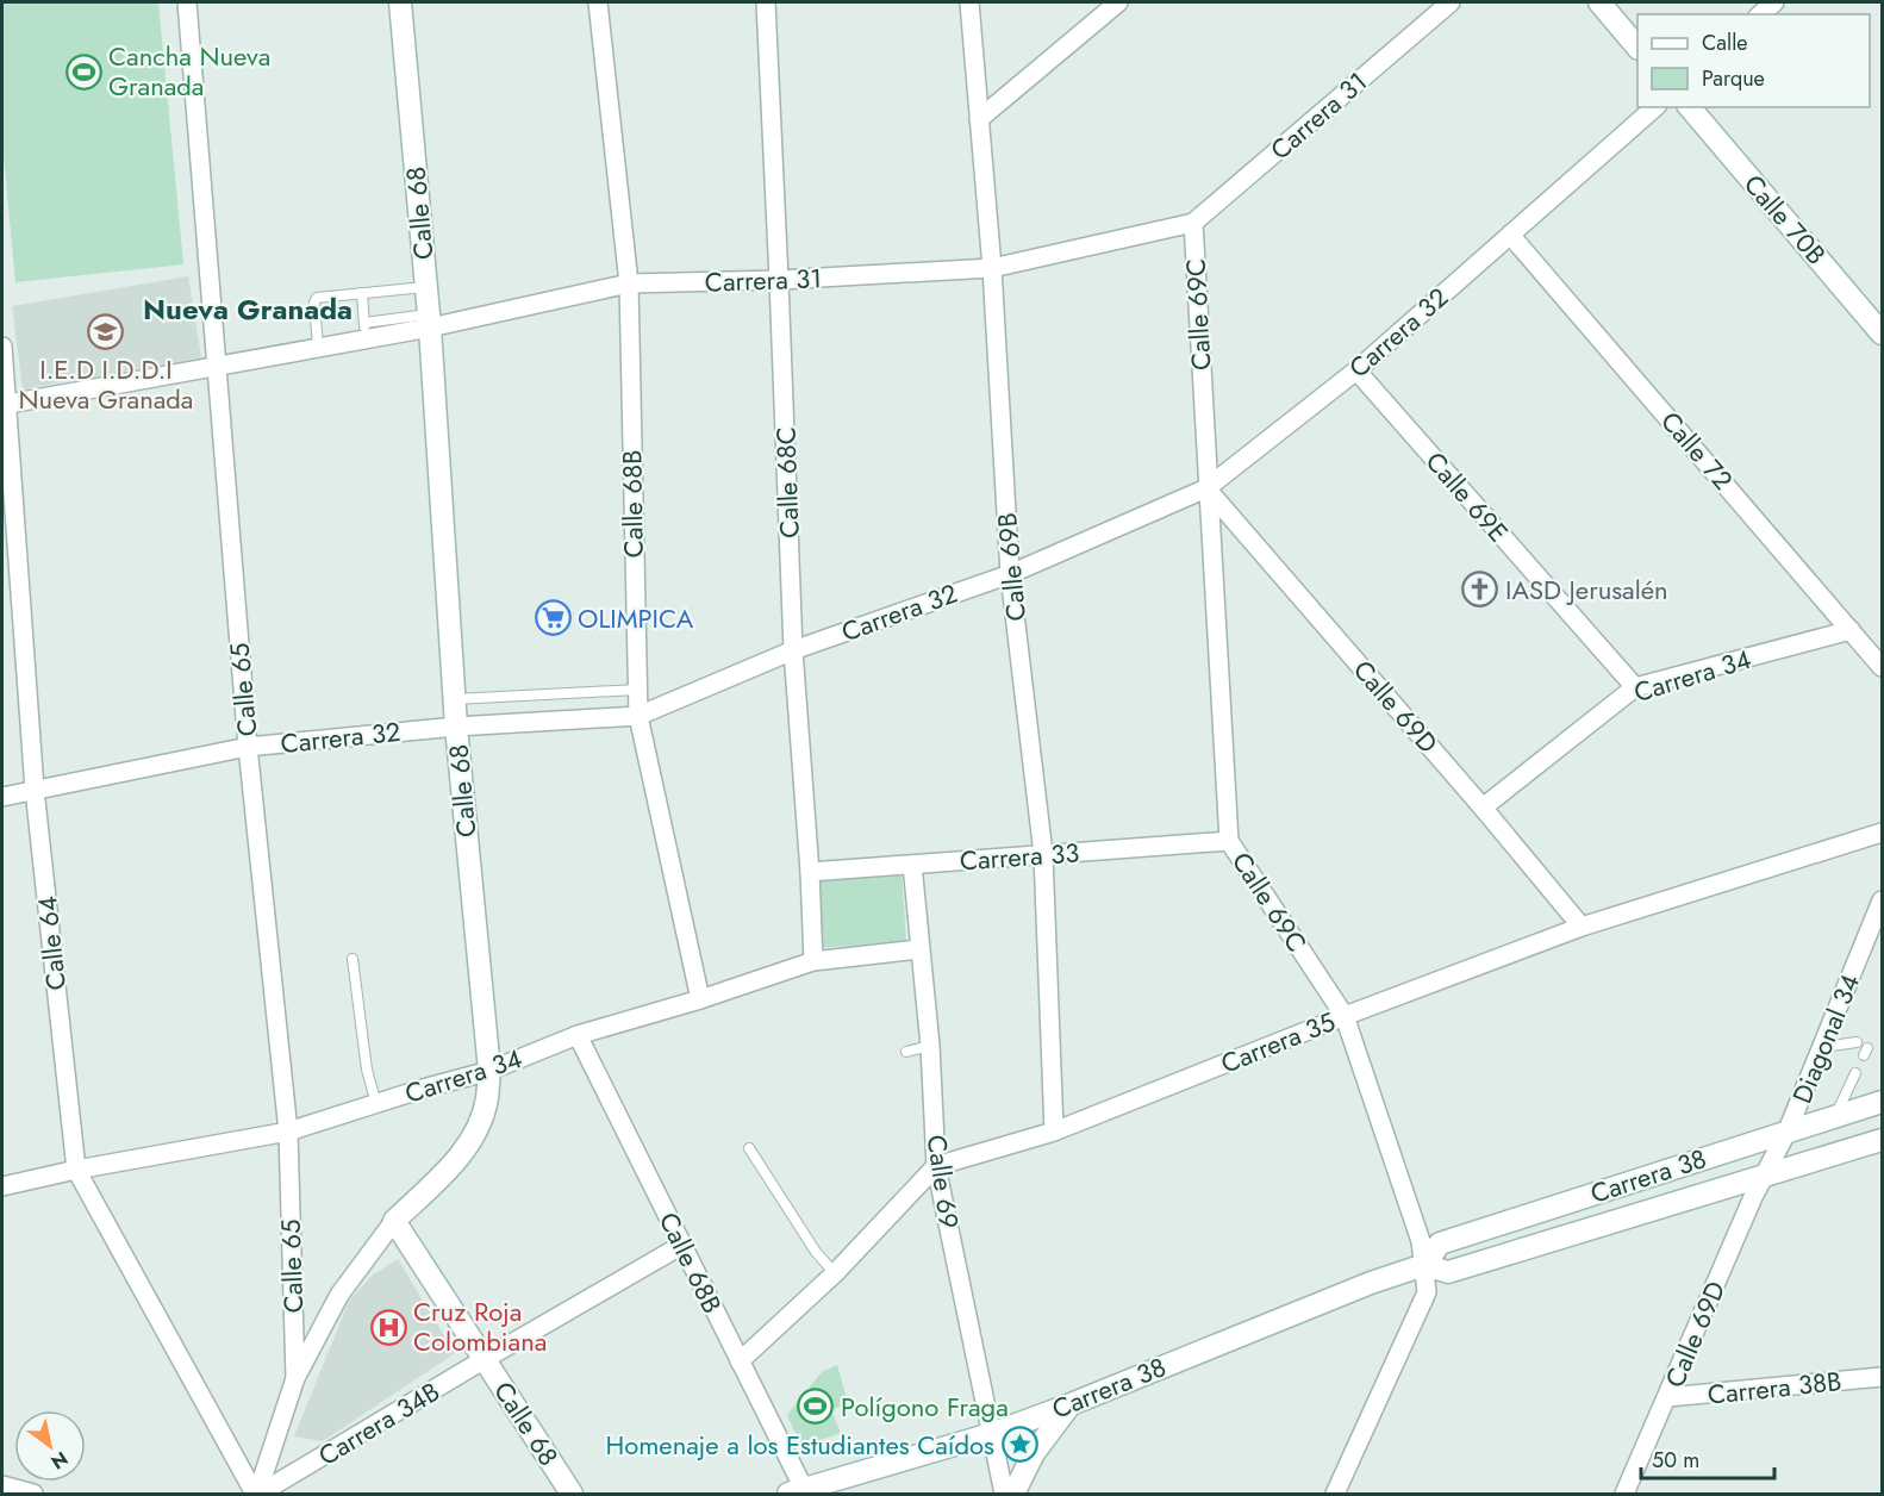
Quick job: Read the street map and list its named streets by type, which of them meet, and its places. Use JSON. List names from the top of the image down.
{
  "streets": {
    "street": [
      "Carrera 31",
      "Calle 68",
      "Calle 70B",
      "Calle 69C",
      "Carrera 32",
      "Calle 72",
      "Calle 68C",
      "Calle 69E",
      "Calle 68B",
      "Calle 69B",
      "Carrera 34",
      "Calle 65",
      "Calle 69D",
      "Carrera 33",
      "Calle 64",
      "Diagonal 34",
      "Carrera 35",
      "Carrera 38",
      "Calle 69",
      "Carrera 38B",
      "Carrera 34B"
    ]
  },
  "crossings": [
    ["Carrera 31", "Calle 68"],
    ["Carrera 31", "Calle 69C"],
    ["Carrera 31", "Calle 68C"],
    ["Carrera 31", "Calle 68B"],
    ["Carrera 31", "Calle 69B"],
    ["Carrera 31", "Calle 65"],
    ["Carrera 31", "Calle 64"],
    ["Calle 68", "Carrera 32"],
    ["Calle 68", "Carrera 34"],
    ["Calle 68", "Calle 65"],
    ["Calle 68", "Carrera 34B"],
    ["Calle 69C", "Carrera 32"],
    ["Calle 69C", "Calle 69D"],
    ["Calle 69C", "Carrera 33"],
    ["Calle 69C", "Carrera 35"],
    ["Calle 69C", "Carrera 38"],
    ["Carrera 32", "Calle 72"],
    ["Carrera 32", "Calle 68C"],
    ["Carrera 32", "Calle 69E"],
    ["Carrera 32", "Calle 68B"],
    ["Carrera 32", "Calle 69B"],
    ["Carrera 32", "Calle 65"],
    ["Carrera 32", "Calle 69D"],
    ["Carrera 32", "Calle 64"],
    ["Calle 72", "Carrera 34"],
    ["Calle 68C", "Carrera 34"],
    ["Calle 68C", "Carrera 33"],
    ["Calle 69E", "Carrera 34"],
    ["Calle 68B", "Carrera 34"],
    ["Calle 68B", "Carrera 35"],
    ["Calle 68B", "Carrera 38"],
    ["Calle 68B", "Carrera 34B"],
    ["Calle 69B", "Carrera 33"],
    ["Calle 69B", "Carrera 35"],
    ["Carrera 34", "Calle 65"],
    ["Carrera 34", "Calle 69D"],
    ["Carrera 34", "Calle 64"],
    ["Carrera 34", "Calle 69"],
    ["Calle 65", "Calle 64"],
    ["Calle 65", "Carrera 34B"],
    ["Calle 69D", "Diagonal 34"],
    ["Calle 69D", "Carrera 35"],
    ["Calle 69D", "Carrera 38"],
    ["Calle 69D", "Carrera 38B"],
    ["Carrera 33", "Calle 69"],
    ["Calle 64", "Carrera 34B"],
    ["Diagonal 34", "Carrera 38"],
    ["Carrera 35", "Calle 69"],
    ["Carrera 38", "Calle 69"]
  ],
  "districts": ["Nueva Granada"],
  "places": {
    "sports": ["Cancha Nueva Granada", "Polígono Fraga"],
    "school or university": ["I.E.D I.D.D.I Nueva Granada"],
    "church": ["IASD Jerusalén"],
    "supermarket": ["OLIMPICA"],
    "hospital": ["Cruz Roja Colombiana"],
    "place": ["Homenaje a los Estudiantes Caídos"]
  },
  "legend": ["Calle", "Parque"],
  "scale_bar": "50 m",
  "north": "bottom right"
}
